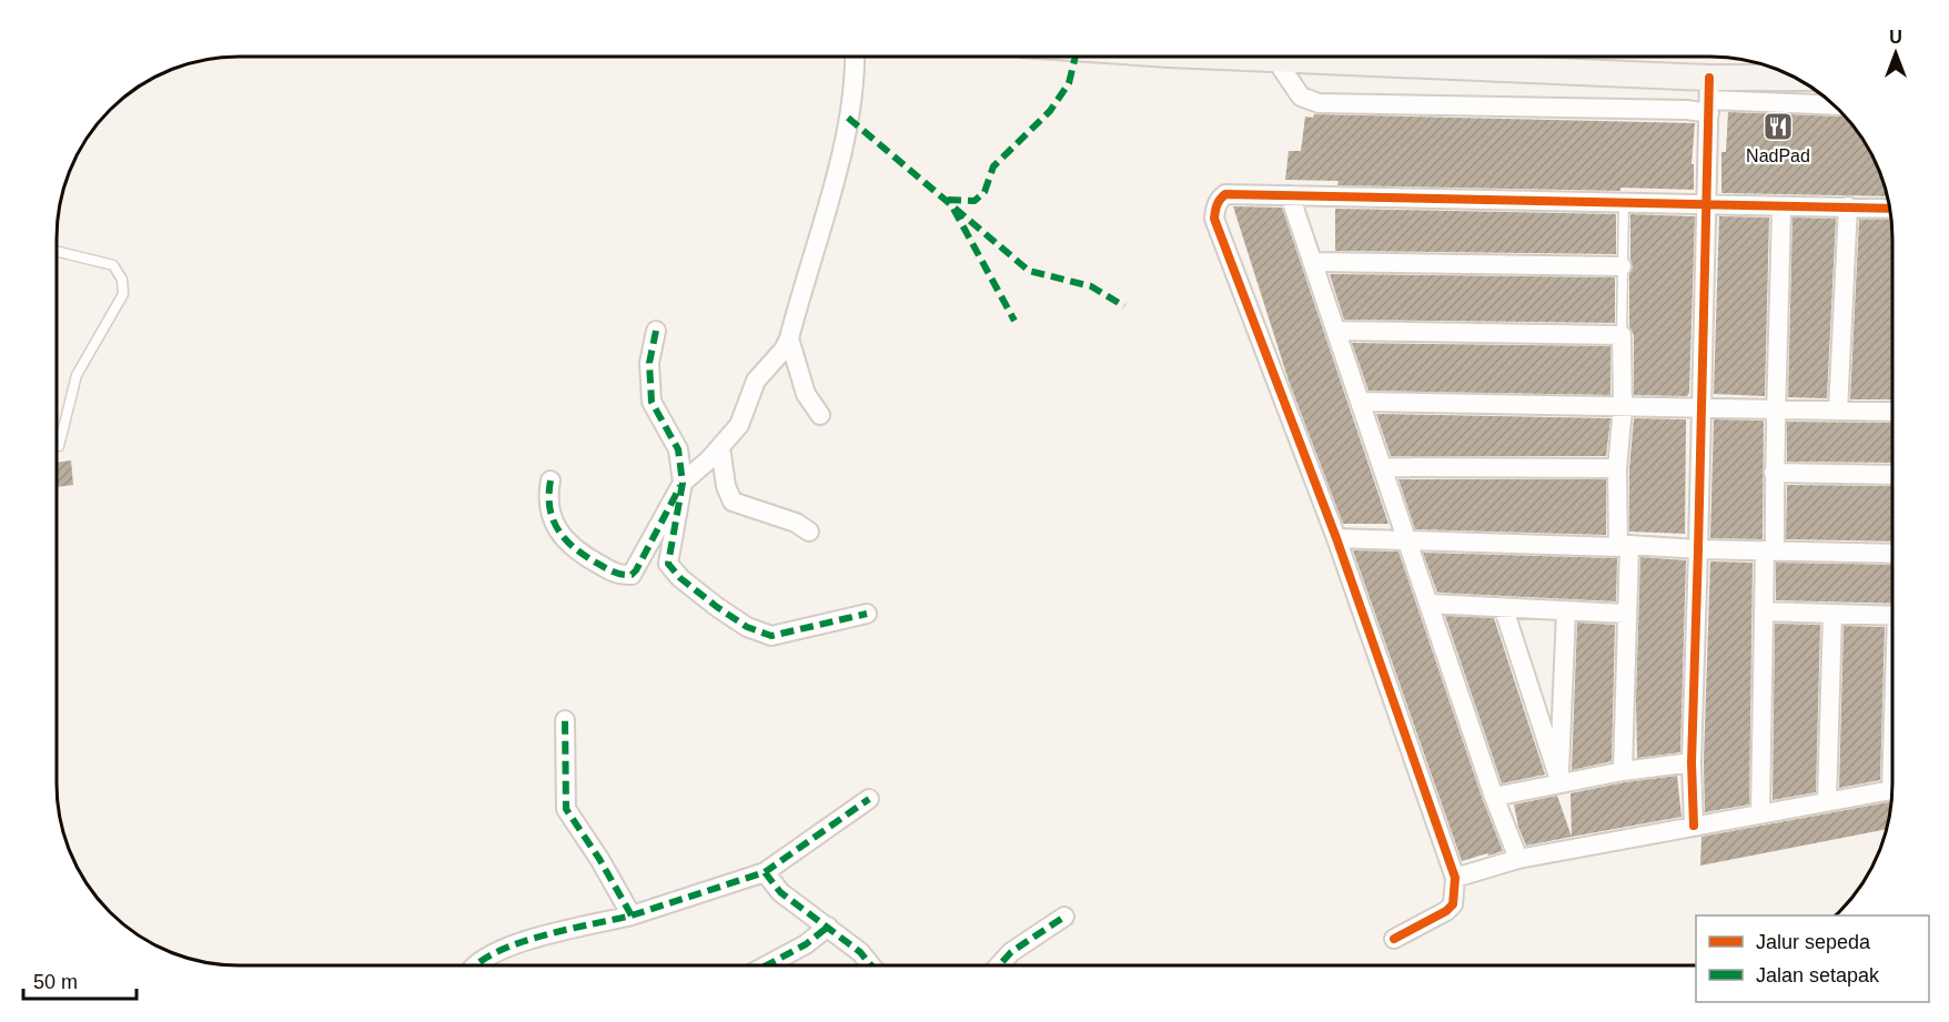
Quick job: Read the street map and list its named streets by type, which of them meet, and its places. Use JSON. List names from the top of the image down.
{
  "places": {
    "restaurant": ["NadPad"]
  },
  "legend": ["Jalur sepeda", "Jalan setapak"],
  "scale_bar": "50 m",
  "north": "top"
}
